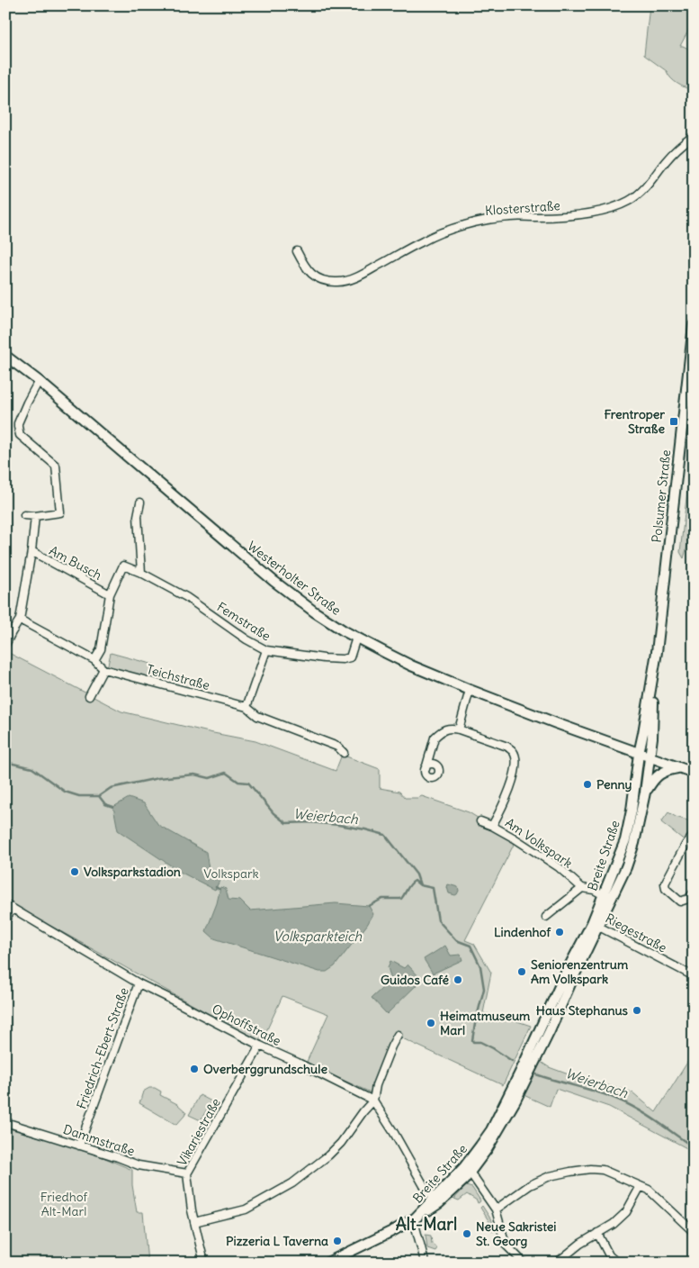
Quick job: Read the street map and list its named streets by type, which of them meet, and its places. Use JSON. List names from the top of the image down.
{
  "streets": {
    "main road": ["Polsumer Straße", "Westerholter Straße", "Breite Straße"],
    "street": [
      "Klosterstraße",
      "Am Busch",
      "Femstraße",
      "Teichstraße",
      "Am Volkspark",
      "Riegestraße",
      "Ophoffstraße",
      "Friedrich-Ebert-Straße",
      "Vikariestraße",
      "Dammstraße"
    ]
  },
  "crossings": [
    ["Polsumer Straße", "Westerholter Straße"],
    ["Polsumer Straße", "Breite Straße"],
    ["Am Busch", "Femstraße"],
    ["Westerholter Straße", "Femstraße"],
    ["Westerholter Straße", "Breite Straße"],
    ["Am Volkspark", "Breite Straße"],
    ["Breite Straße", "Riegestraße"],
    ["Ophoffstraße", "Friedrich-Ebert-Straße"],
    ["Ophoffstraße", "Vikariestraße"],
    ["Friedrich-Ebert-Straße", "Dammstraße"],
    ["Vikariestraße", "Dammstraße"]
  ],
  "districts": ["Alt-Marl"],
  "water": ["Weierbach", "Volksparkteich"],
  "parks": ["Volkspark", "Friedhof Alt-Marl"],
  "places": {
    "transit": ["Frentroper Straße"],
    "other": [
      "Penny",
      "Volksparkstadion",
      "Lindenhof",
      "Seniorenzentrum Am Volkspark",
      "Guidos Café",
      "Haus Stephanus",
      "Heimatmuseum Marl",
      "Overberggrundschule",
      "Neue Sakristei St. Georg",
      "Pizzeria L Taverna"
    ]
  }
}
